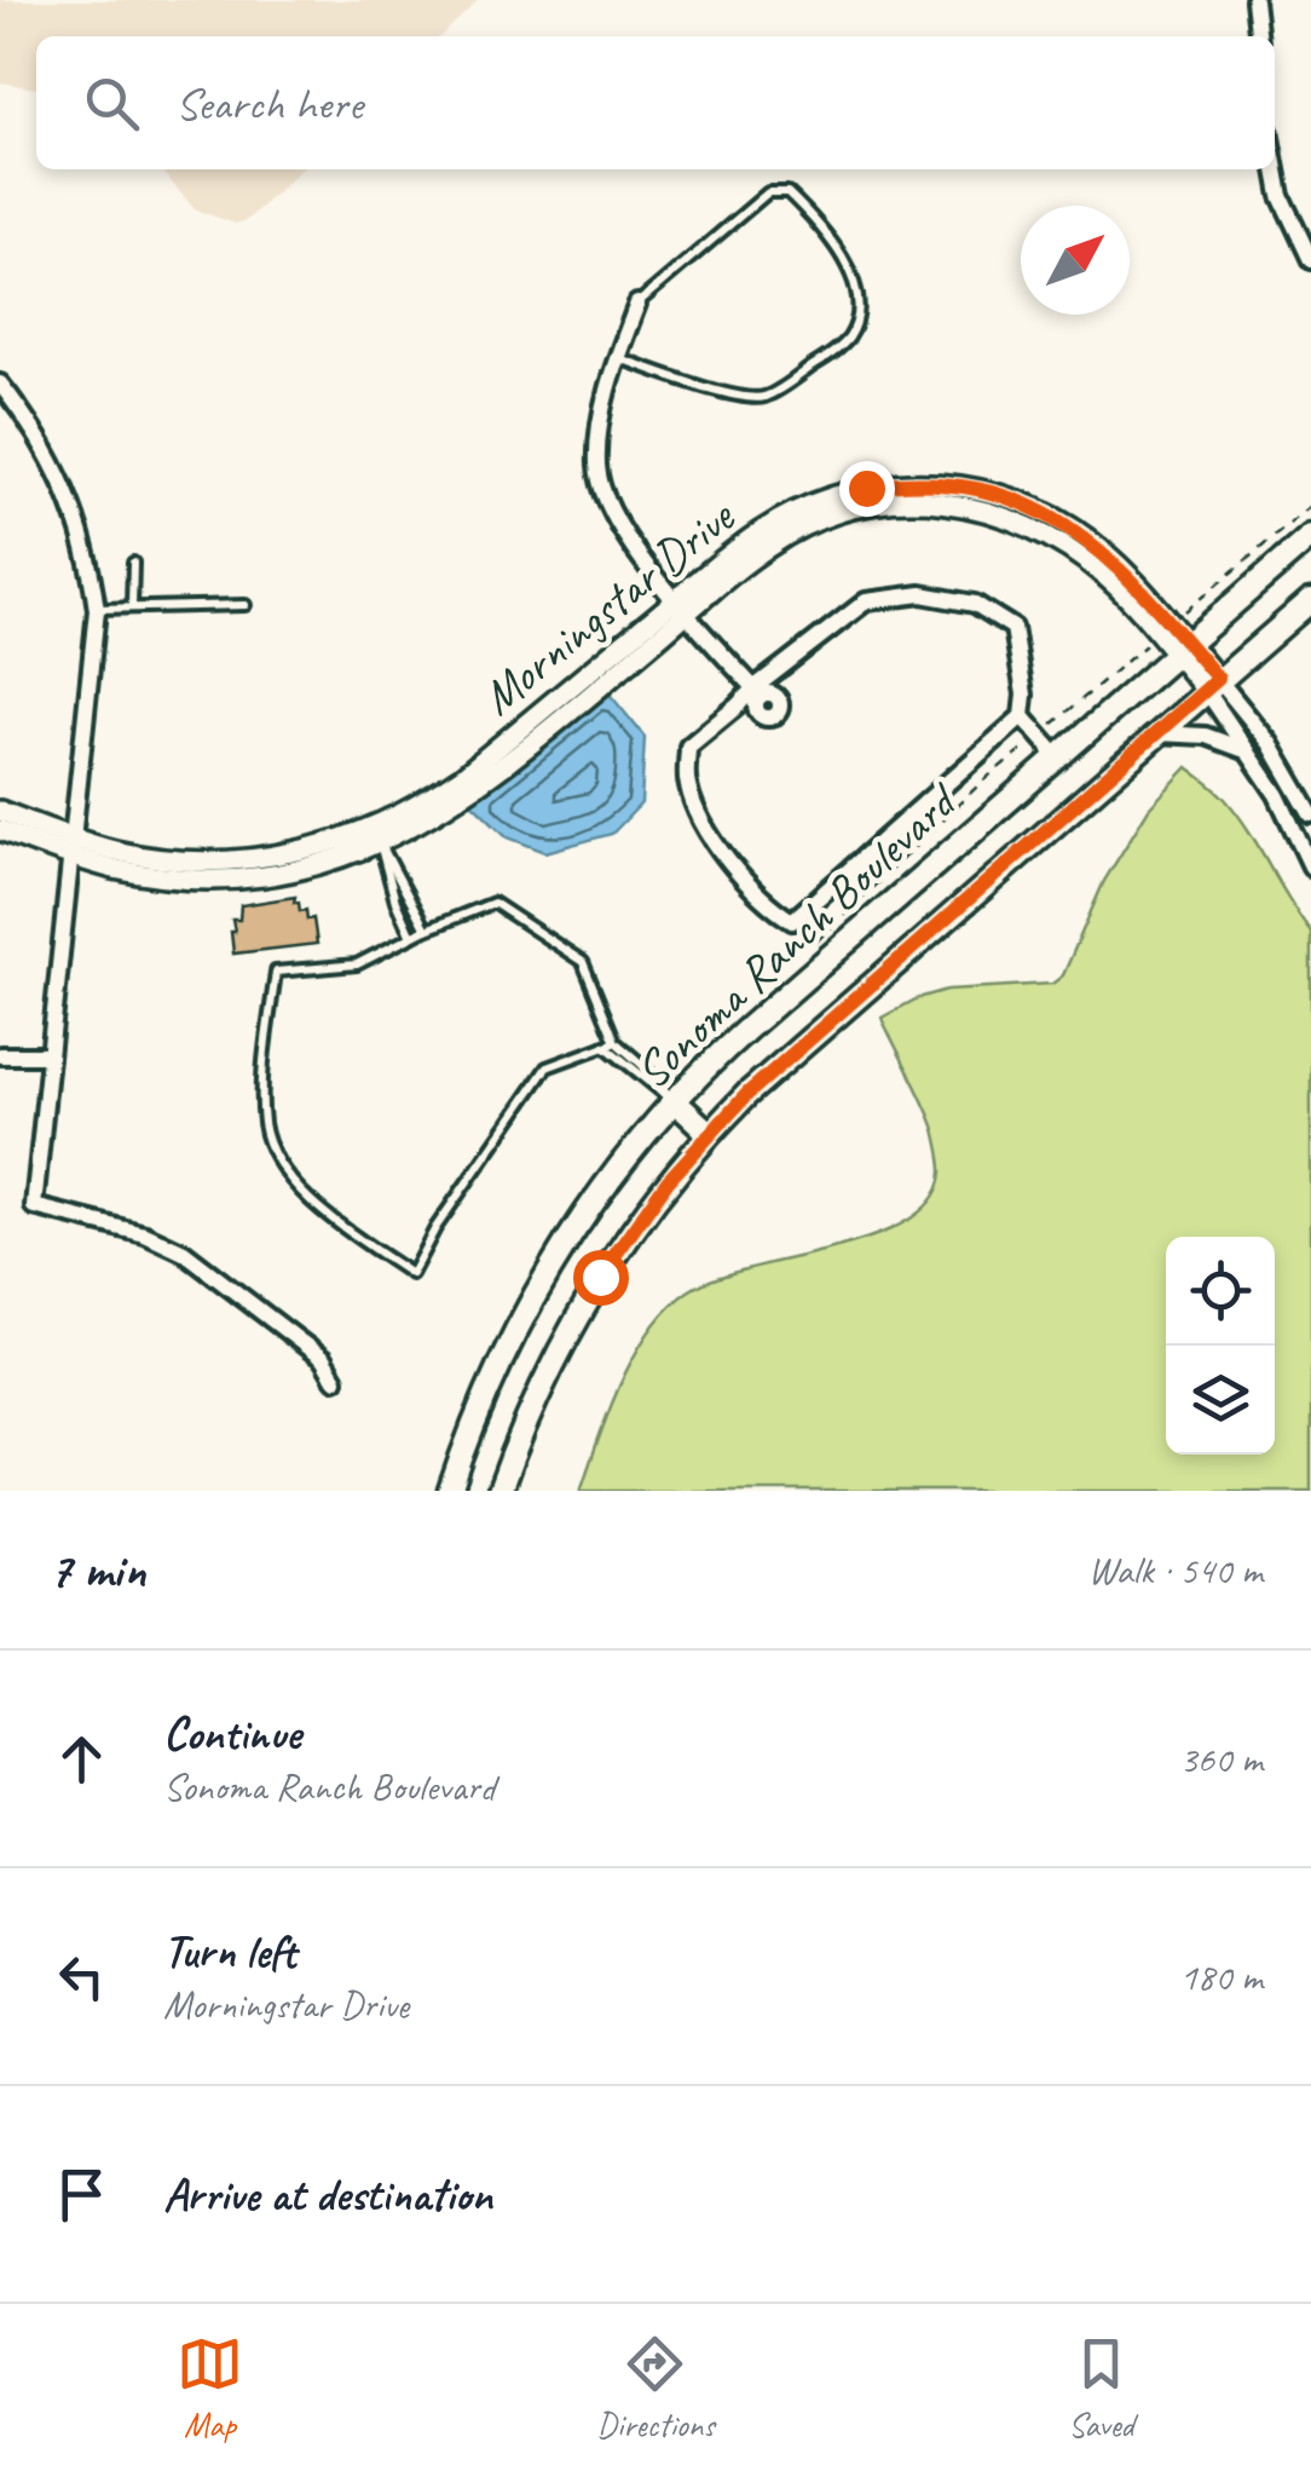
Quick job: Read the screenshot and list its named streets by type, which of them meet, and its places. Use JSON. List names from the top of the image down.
{
  "streets": {
    "main road": ["Sonoma Ranch Boulevard"],
    "street": ["Morningstar Drive"]
  },
  "crossings": [
    ["Morningstar Drive", "Sonoma Ranch Boulevard"]
  ],
  "north": "top right",
  "page": {
    "search": "Search here",
    "heading": ["7 min", "Walk · 540 m"],
    "list": [
      ["Continue", "Sonoma Ranch Boulevard", "360 m"],
      ["Turn left", "Morningstar Drive", "180 m"],
      "Arrive at destination"
    ],
    "nav": ["Map", "Directions", "Saved"]
  }
}
